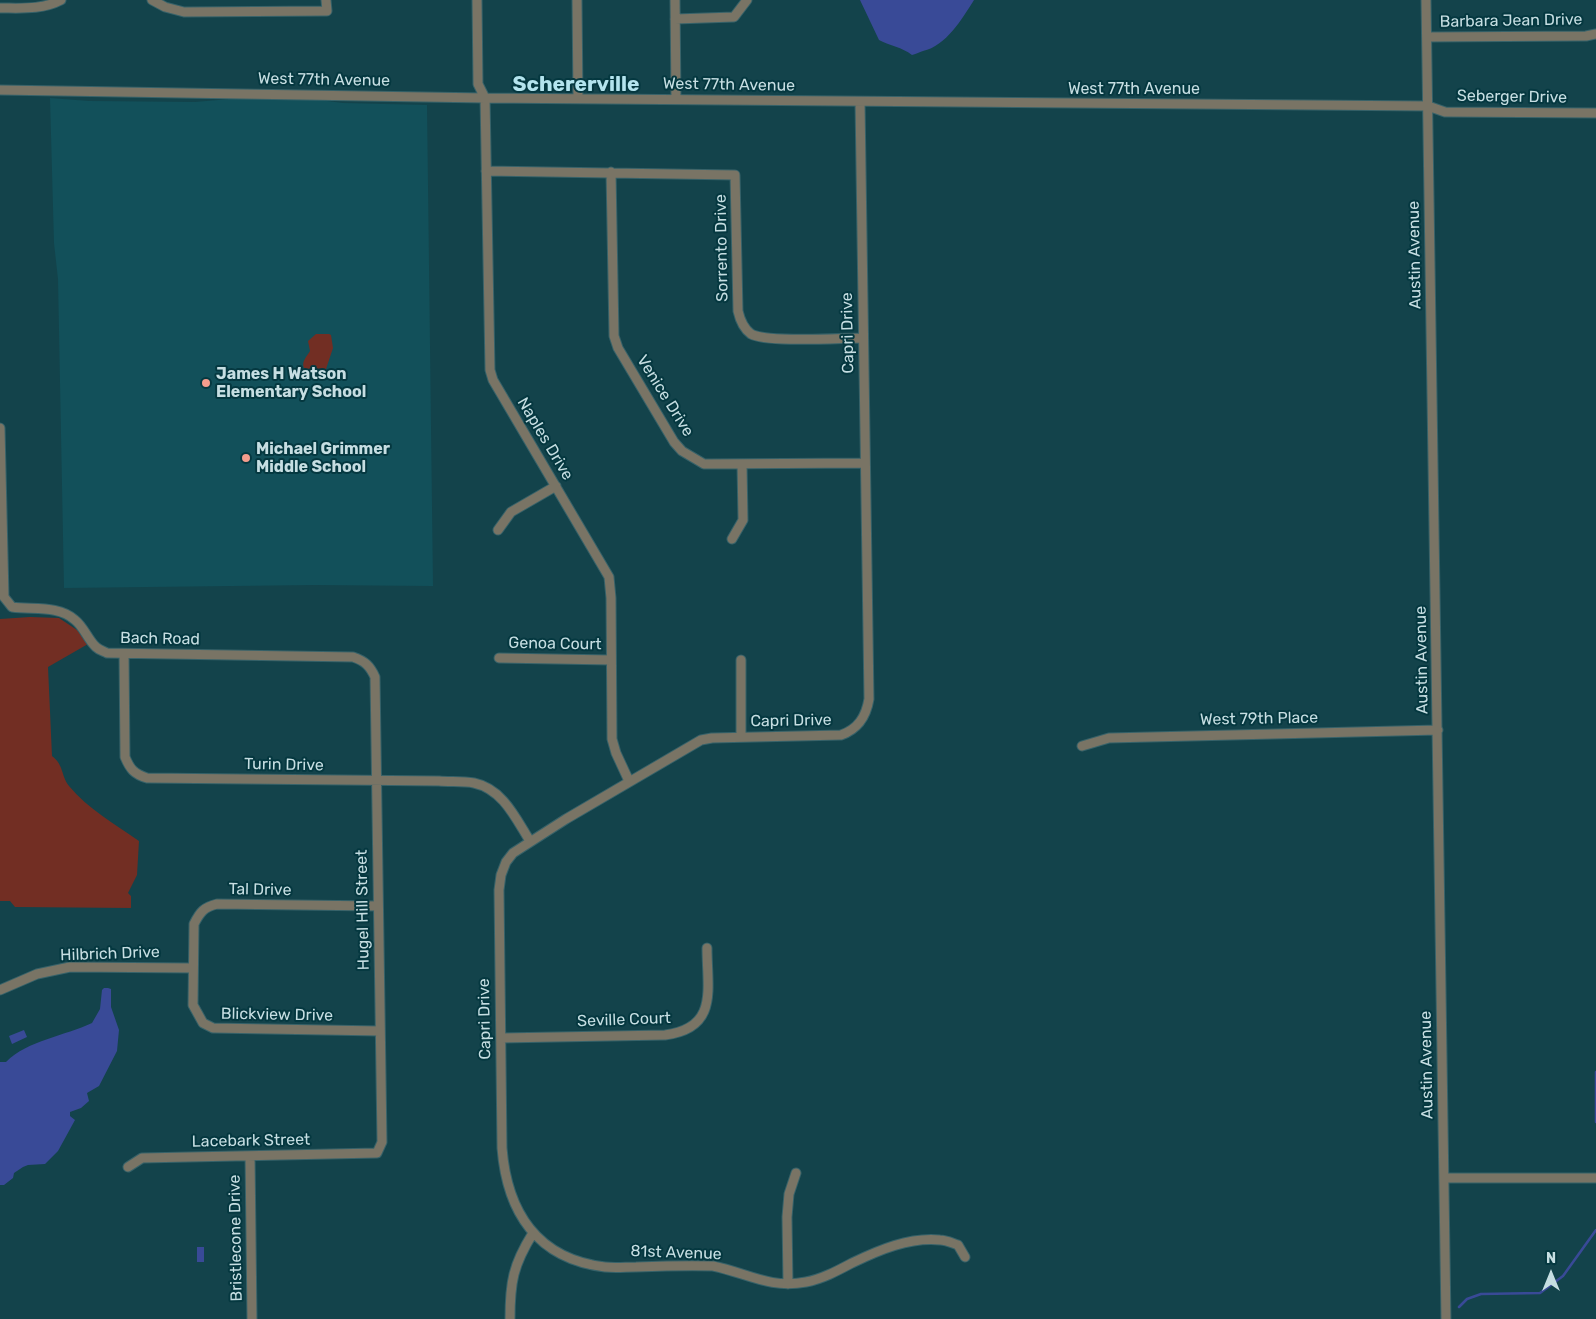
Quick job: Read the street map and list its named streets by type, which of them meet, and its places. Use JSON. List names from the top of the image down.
{
  "streets": {
    "street": [
      "Barbara Jean Drive",
      "West 77th Avenue",
      "Seberger Drive",
      "Sorrento Drive",
      "Austin Avenue",
      "Capri Drive",
      "Venice Drive",
      "Naples Drive",
      "Bach Road",
      "Genoa Court",
      "West 79th Place",
      "Turin Drive",
      "Tal Drive",
      "Hugel Hill Street",
      "Hilbrich Drive",
      "Blickview Drive",
      "Seville Court",
      "Lacebark Street",
      "Bristlecone Drive",
      "81st Avenue"
    ]
  },
  "crossings": [
    ["Barbara Jean Drive", "Austin Avenue"],
    ["West 77th Avenue", "Seberger Drive"],
    ["West 77th Avenue", "Austin Avenue"],
    ["West 77th Avenue", "Capri Drive"],
    ["West 77th Avenue", "Naples Drive"],
    ["Seberger Drive", "Austin Avenue"],
    ["Sorrento Drive", "Capri Drive"],
    ["Sorrento Drive", "Venice Drive"],
    ["Sorrento Drive", "Naples Drive"],
    ["Austin Avenue", "West 79th Place"],
    ["Capri Drive", "Venice Drive"],
    ["Capri Drive", "Naples Drive"],
    ["Capri Drive", "Turin Drive"],
    ["Capri Drive", "Seville Court"],
    ["Capri Drive", "81st Avenue"],
    ["Naples Drive", "Genoa Court"],
    ["Bach Road", "Turin Drive"],
    ["Bach Road", "Hugel Hill Street"],
    ["Turin Drive", "Hugel Hill Street"],
    ["Tal Drive", "Hugel Hill Street"],
    ["Tal Drive", "Hilbrich Drive"],
    ["Tal Drive", "Blickview Drive"],
    ["Hugel Hill Street", "Blickview Drive"],
    ["Hugel Hill Street", "Lacebark Street"],
    ["Hilbrich Drive", "Blickview Drive"],
    ["Lacebark Street", "Bristlecone Drive"]
  ],
  "districts": ["Schererville"],
  "places": ["James H Watson Elementary School", "Michael Grimmer Middle School"],
  "north": "top"
}
